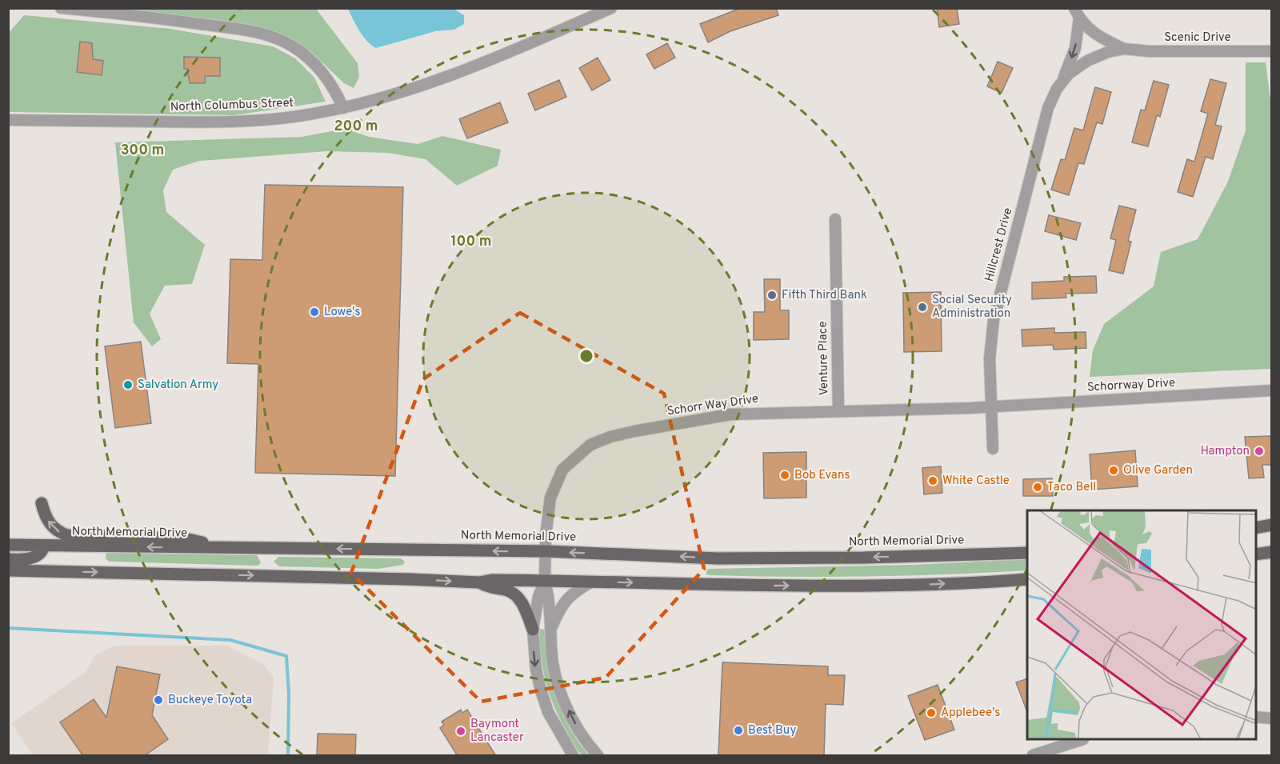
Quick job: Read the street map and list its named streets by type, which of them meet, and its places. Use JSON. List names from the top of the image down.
{
  "streets": {
    "main road": ["North Memorial Drive"],
    "street": [
      "Scenic Drive",
      "North Columbus Street",
      "Hillcrest Drive",
      "Venture Place",
      "Schorrway Drive",
      "Schorr Way Drive"
    ]
  },
  "crossings": [
    ["Scenic Drive", "Hillcrest Drive"],
    ["Hillcrest Drive", "Schorrway Drive"],
    ["Hillcrest Drive", "Schorr Way Drive"],
    ["Venture Place", "Schorr Way Drive"],
    ["Schorrway Drive", "Schorr Way Drive"],
    ["Schorr Way Drive", "North Memorial Drive"]
  ],
  "places": [
    "Fifth Third Bank",
    "Social Security Administration",
    "Lowe's",
    "Salvation Army",
    "Hampton",
    "Olive Garden",
    "Bob Evans",
    "White Castle",
    "Taco Bell",
    "Buckeye Toyota",
    "Applebee's",
    "Best Buy",
    "Baymont Lancaster"
  ],
  "rings": ["200 m", "300 m", "100 m"]
}
